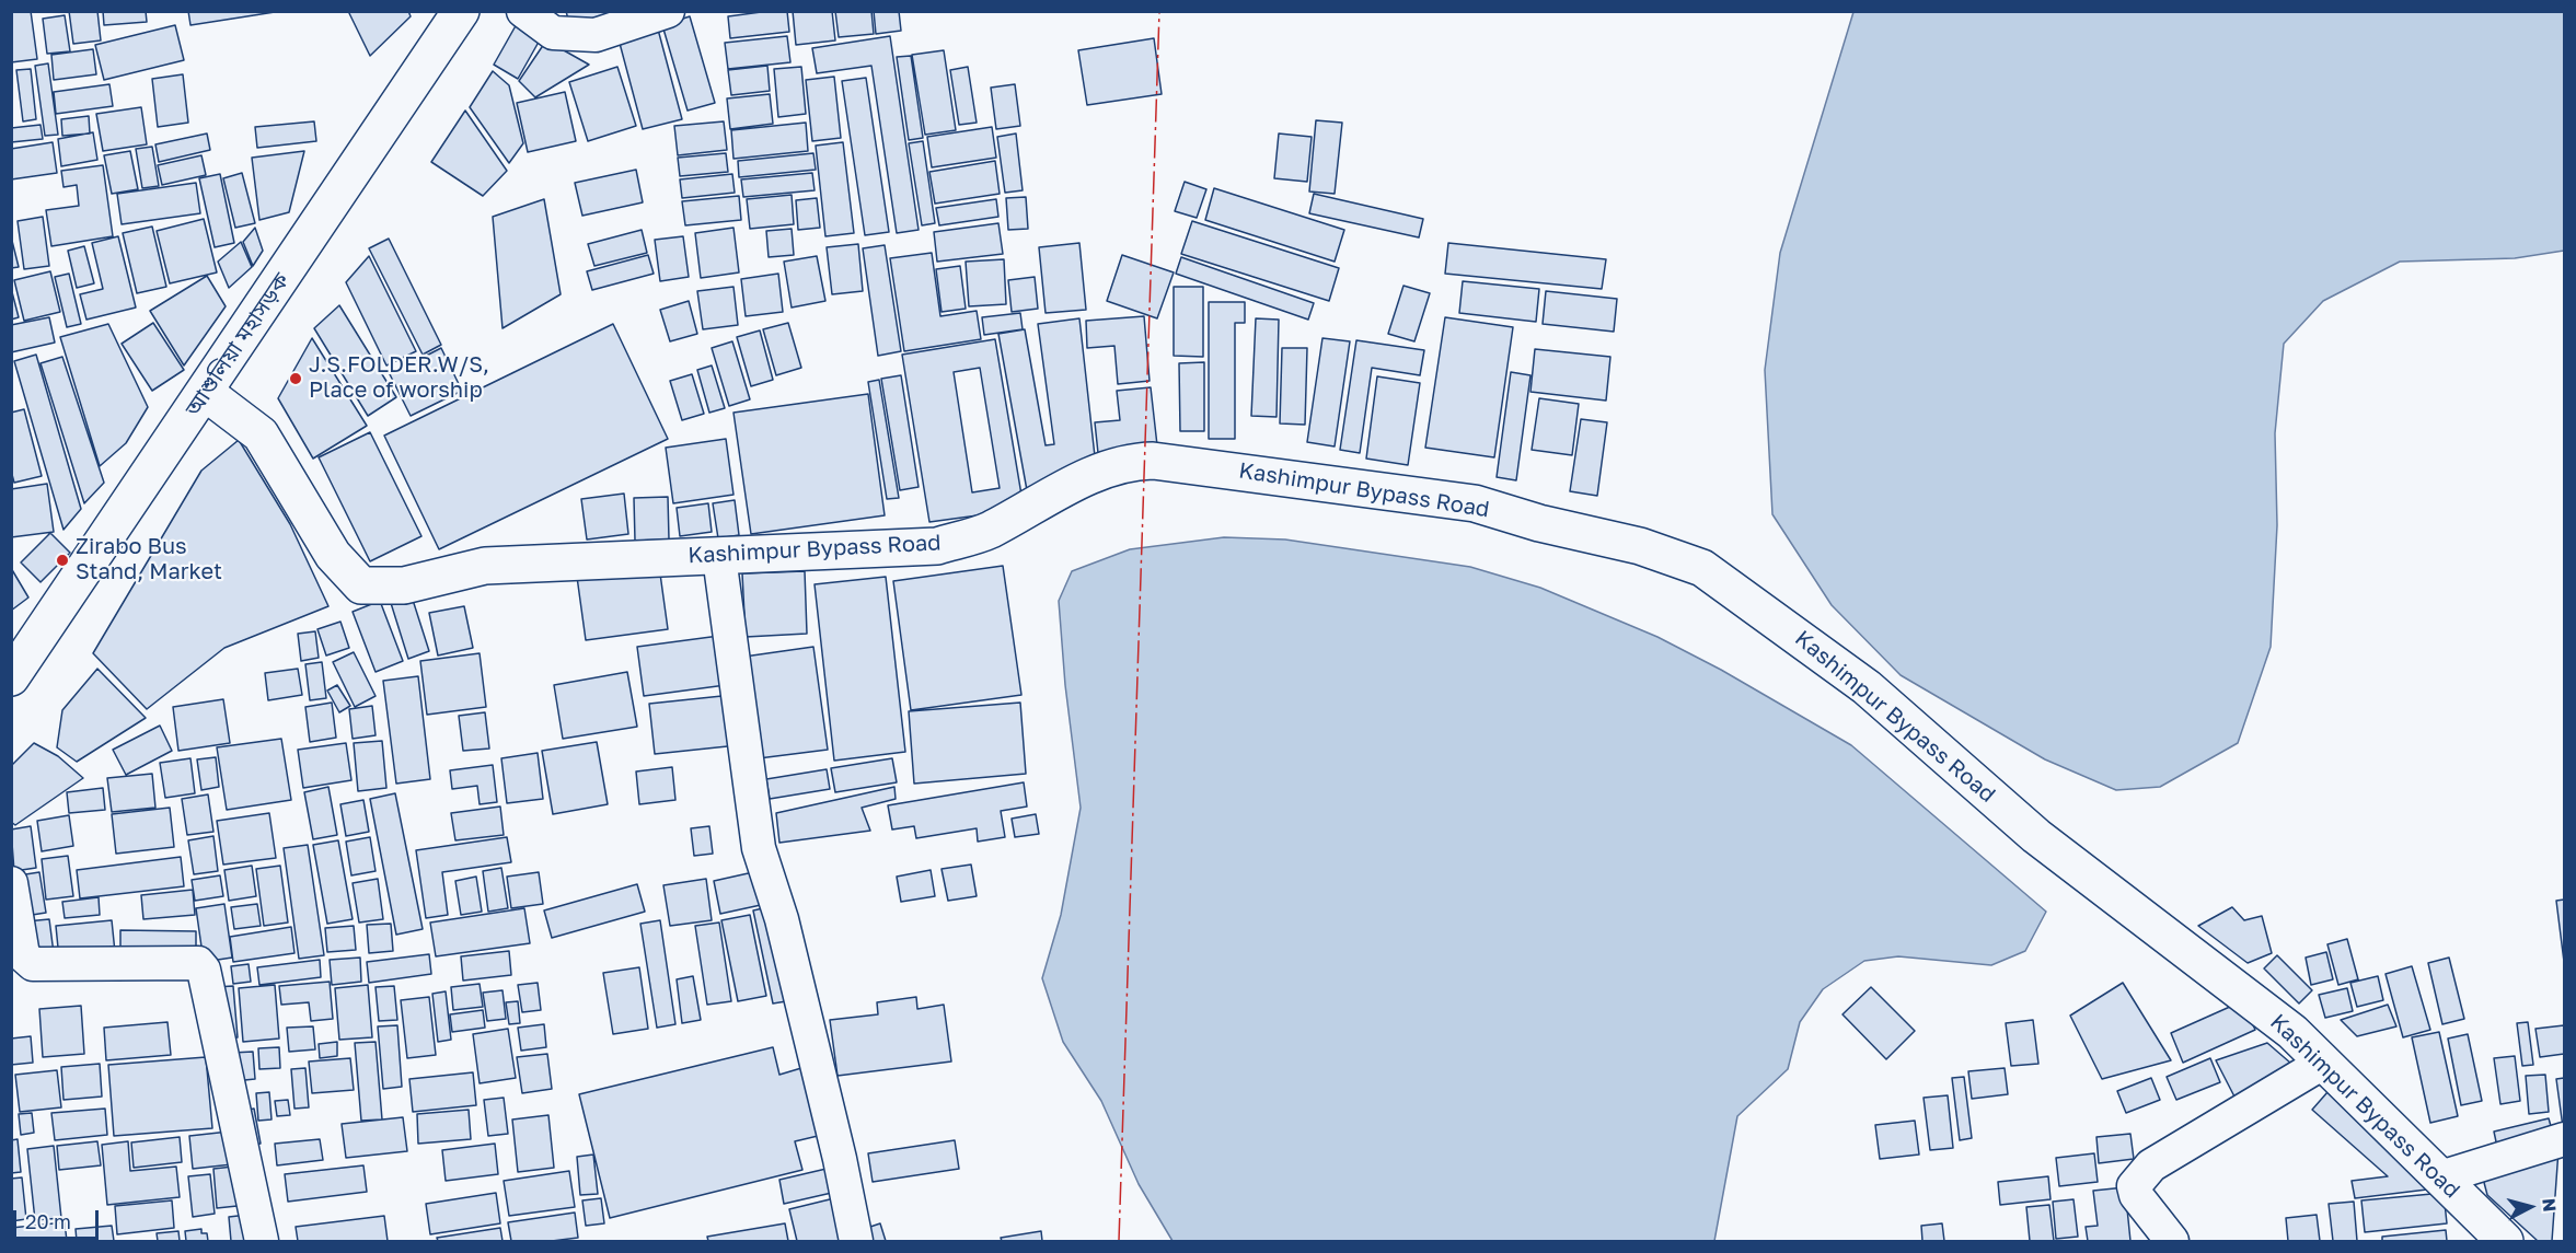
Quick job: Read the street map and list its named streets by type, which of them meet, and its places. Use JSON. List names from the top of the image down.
{
  "streets": {
    "main road": ["আশুলিয়া মহাসড়ক", "Kashimpur Bypass Road"]
  },
  "crossings": [
    ["আশুলিয়া মহাসড়ক", "Kashimpur Bypass Road"]
  ],
  "places": ["J.S.FOLDER.W/S, Place of worship", "Zirabo Bus Stand, Market"],
  "scale_bar": "20 m",
  "north": "right"
}
